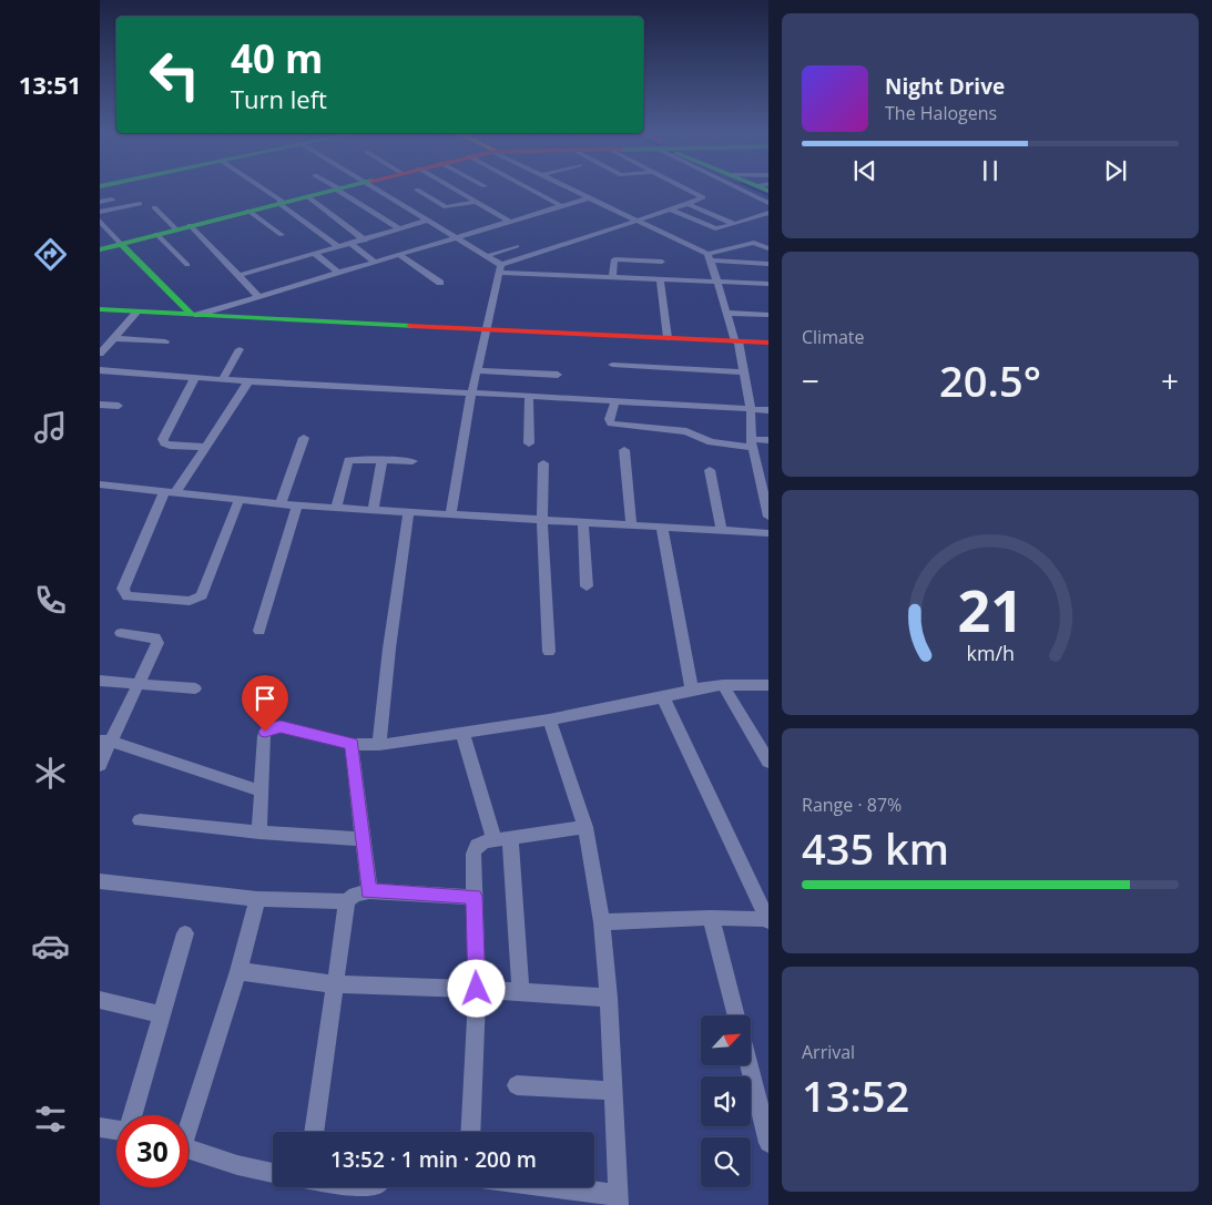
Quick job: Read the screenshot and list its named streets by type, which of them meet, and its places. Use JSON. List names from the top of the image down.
{
  "north": "top right",
  "page": {
    "tabs": "13:51",
    "turn": ["40 m", "Turn left"],
    "song": ["Night Drive", "The Halogens"],
    "tile": [
      "Climate",
      ["Range · 87%", "435 km"],
      ["Arrival", "13:52"]
    ],
    "heat": ["−", "20.5°", "+"],
    "limit": "30",
    "trip": "13:52 · 1 min · 200 m",
    "gauge": ["21", "km/h"]
  }
}
